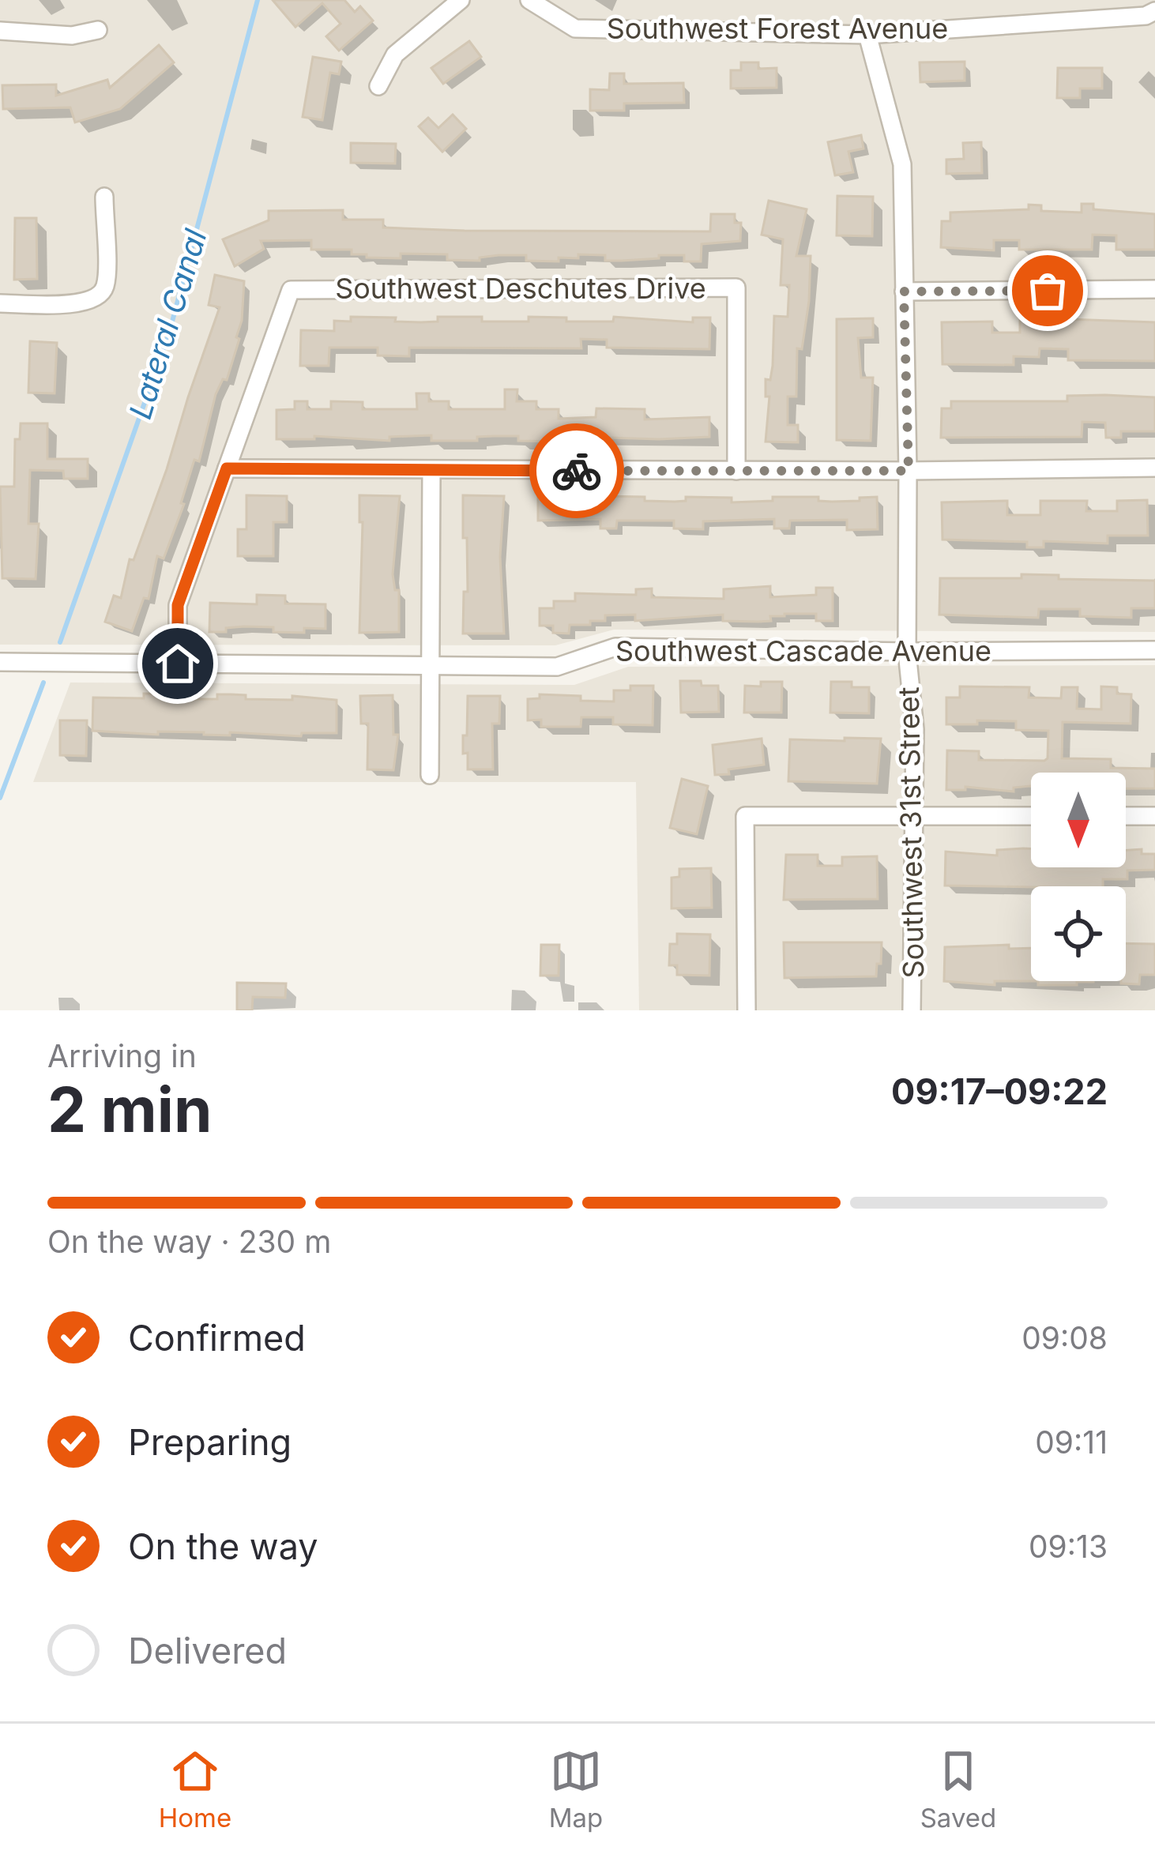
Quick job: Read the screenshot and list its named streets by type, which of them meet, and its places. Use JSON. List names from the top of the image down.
{
  "streets": {
    "street": [
      "Southwest Forest Avenue",
      "Southwest Deschutes Drive",
      "Southwest Cascade Avenue",
      "Southwest 31st Street"
    ]
  },
  "crossings": [
    ["Southwest Forest Avenue", "Southwest 31st Street"],
    ["Southwest Cascade Avenue", "Southwest 31st Street"]
  ],
  "water": ["Lateral Canal"],
  "north": "bottom",
  "page": {
    "heading": ["2 min", "Arriving in", "09:17–09:22"],
    "bar": "On the way · 230 m",
    "list": [
      ["Confirmed", "09:08"],
      ["Preparing", "09:11"],
      ["On the way", "09:13"],
      "Delivered"
    ],
    "tabs": ["Home", "Map", "Saved"]
  }
}
